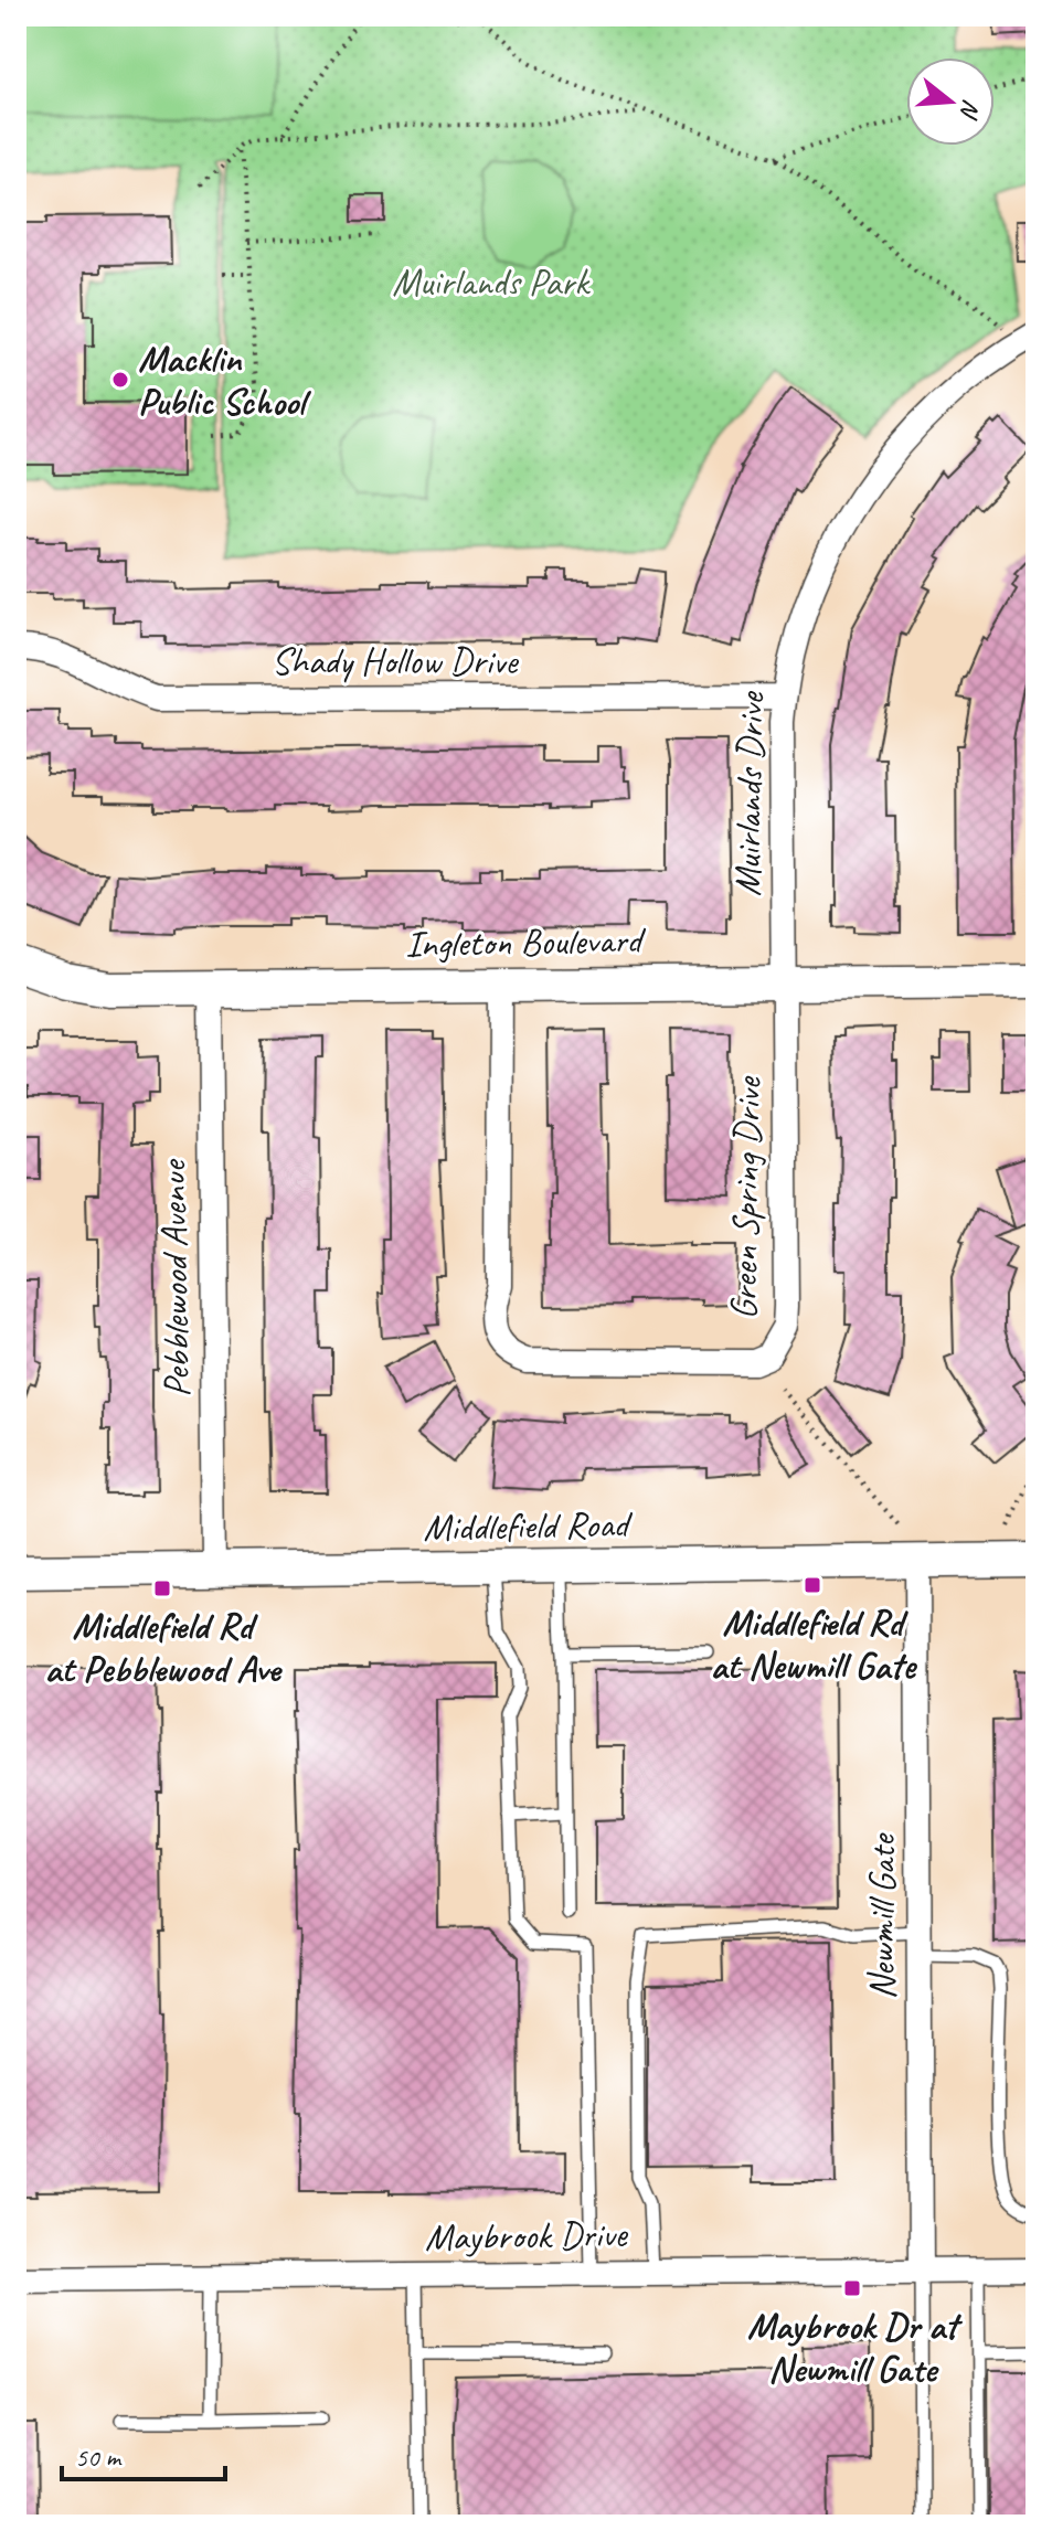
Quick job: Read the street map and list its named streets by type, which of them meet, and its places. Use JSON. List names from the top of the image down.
{
  "streets": {
    "street": [
      "Shady Hollow Drive",
      "Muirlands Drive",
      "Ingleton Boulevard",
      "Green Spring Drive",
      "Pebblewood Avenue",
      "Middlefield Road",
      "Newmill Gate",
      "Maybrook Drive"
    ]
  },
  "crossings": [
    ["Shady Hollow Drive", "Muirlands Drive"],
    ["Muirlands Drive", "Ingleton Boulevard"],
    ["Muirlands Drive", "Green Spring Drive"],
    ["Ingleton Boulevard", "Green Spring Drive"],
    ["Ingleton Boulevard", "Pebblewood Avenue"],
    ["Pebblewood Avenue", "Middlefield Road"],
    ["Middlefield Road", "Newmill Gate"],
    ["Newmill Gate", "Maybrook Drive"]
  ],
  "parks": ["Muirlands Park"],
  "places": {
    "other": ["Macklin Public School"],
    "transit": ["Middlefield Rd at Newmill Gate", "Middlefield Rd at Pebblewood Ave", "Maybrook Dr at Newmill Gate"]
  },
  "scale_bar": "50 m",
  "north": "right"
}
